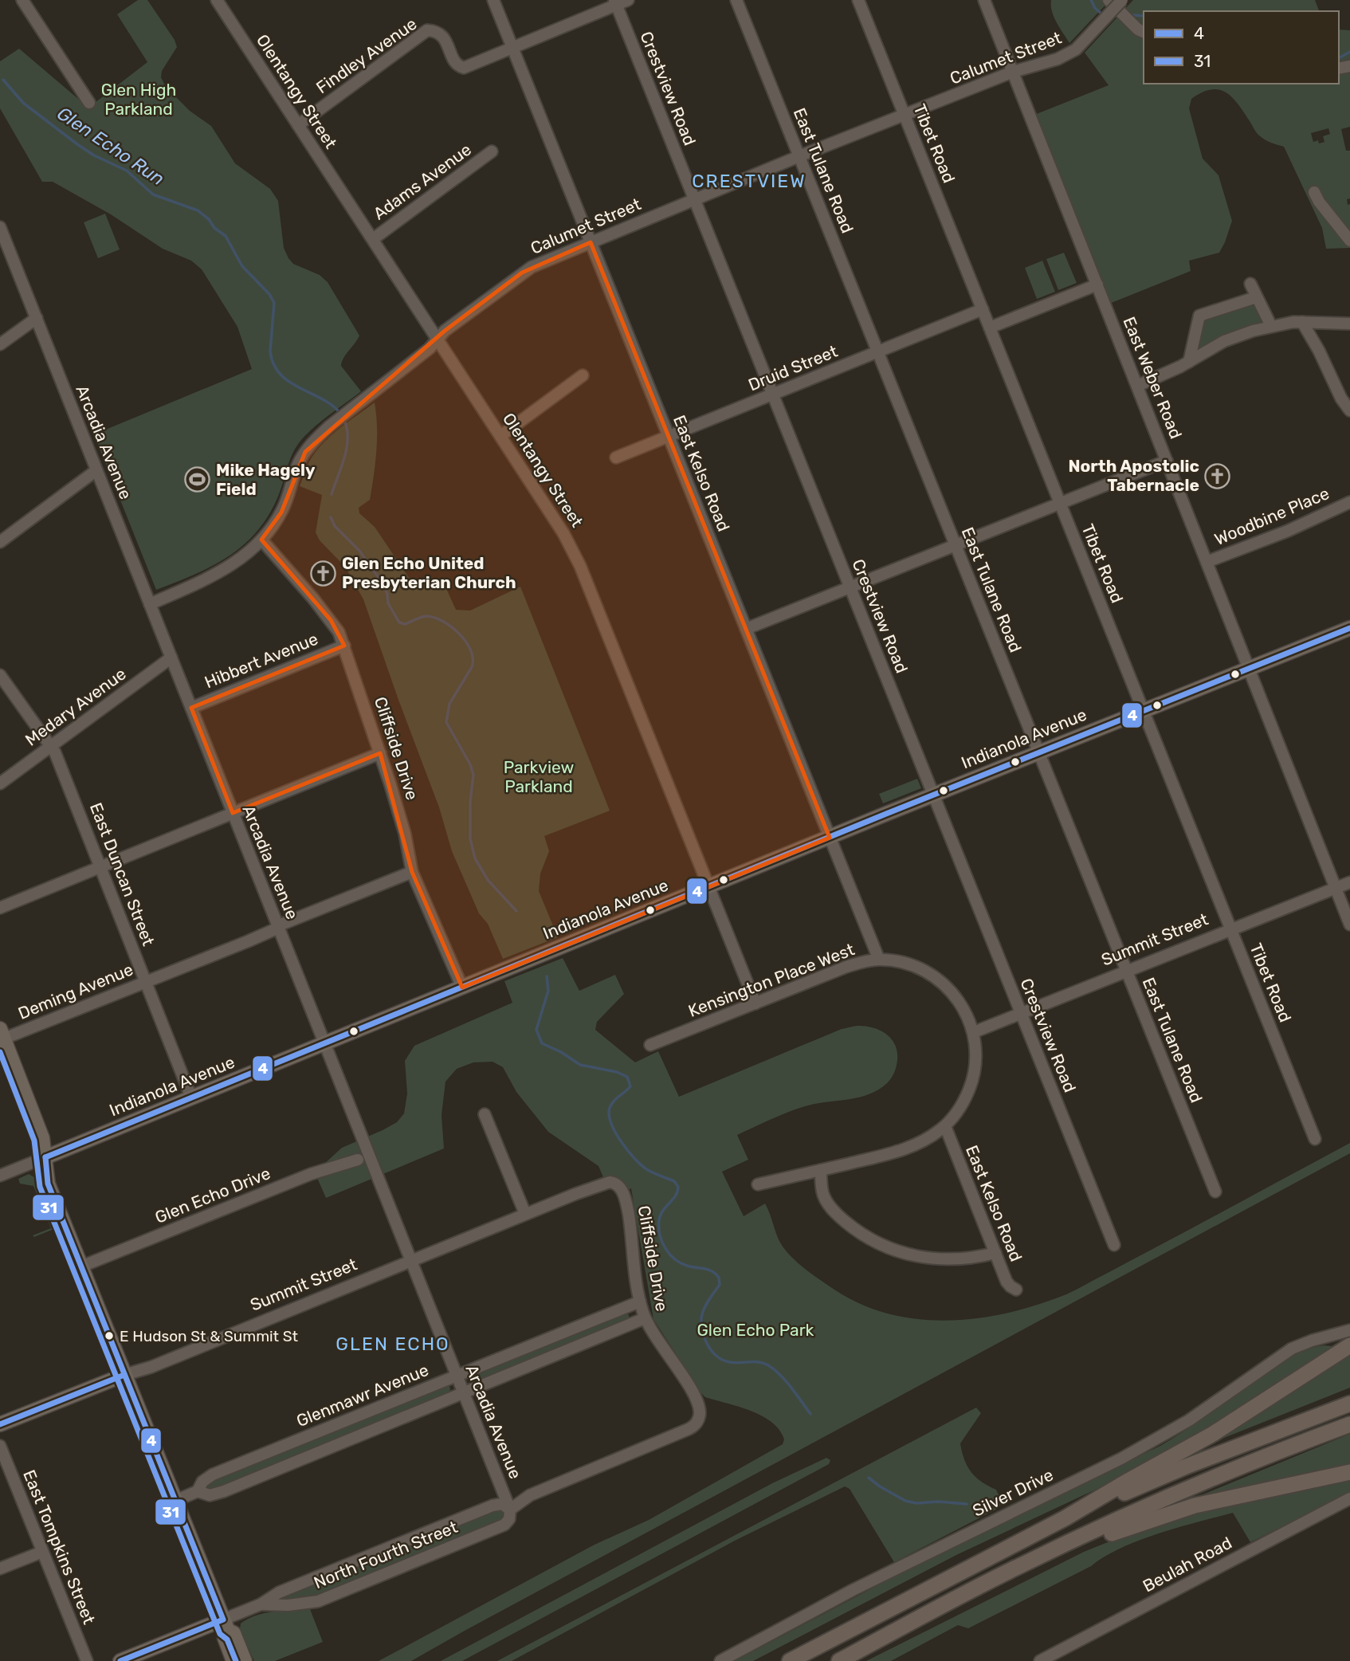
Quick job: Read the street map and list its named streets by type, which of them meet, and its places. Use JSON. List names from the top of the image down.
{
  "streets": {
    "main road": ["Indianola Avenue", "Summit Street"],
    "street": [
      "Findley Avenue",
      "Calumet Street",
      "Crestview Road",
      "Olentangy Street",
      "Tibet Road",
      "East Tulane Road",
      "Adams Avenue",
      "Druid Street",
      "East Weber Road",
      "Arcadia Avenue",
      "East Kelso Road",
      "Woodbine Place",
      "Hibbert Avenue",
      "Medary Avenue",
      "Cliffside Drive",
      "East Duncan Street",
      "Kensington Place West",
      "Deming Avenue",
      "Glen Echo Drive",
      "Glenmawr Avenue",
      "Silver Drive",
      "East Tompkins Street",
      "North Fourth Street",
      "Beulah Road"
    ]
  },
  "crossings": [
    ["Findley Avenue", "Crestview Road"],
    ["Findley Avenue", "Olentangy Street"],
    ["Findley Avenue", "East Kelso Road"],
    ["Calumet Street", "Crestview Road"],
    ["Calumet Street", "Olentangy Street"],
    ["Calumet Street", "Tibet Road"],
    ["Calumet Street", "East Tulane Road"],
    ["Calumet Street", "East Weber Road"],
    ["Calumet Street", "Arcadia Avenue"],
    ["Calumet Street", "East Kelso Road"],
    ["Calumet Street", "Cliffside Drive"],
    ["Crestview Road", "Druid Street"],
    ["Crestview Road", "Indianola Avenue"],
    ["Crestview Road", "Summit Street"],
    ["Olentangy Street", "Adams Avenue"],
    ["Olentangy Street", "Indianola Avenue"],
    ["Olentangy Street", "Kensington Place West"],
    ["Tibet Road", "Druid Street"],
    ["Tibet Road", "Indianola Avenue"],
    ["Tibet Road", "Summit Street"],
    ["East Tulane Road", "Druid Street"],
    ["East Tulane Road", "Indianola Avenue"],
    ["East Tulane Road", "Summit Street"],
    ["Druid Street", "East Kelso Road"],
    ["East Weber Road", "Woodbine Place"],
    ["East Weber Road", "Indianola Avenue"],
    ["East Weber Road", "Summit Street"],
    ["Arcadia Avenue", "Hibbert Avenue"],
    ["Arcadia Avenue", "Medary Avenue"],
    ["Arcadia Avenue", "Indianola Avenue"],
    ["Arcadia Avenue", "Summit Street"],
    ["Arcadia Avenue", "Deming Avenue"],
    ["Arcadia Avenue", "Glenmawr Avenue"],
    ["Arcadia Avenue", "North Fourth Street"],
    ["East Kelso Road", "Indianola Avenue"],
    ["East Kelso Road", "Kensington Place West"],
    ["Hibbert Avenue", "Cliffside Drive"],
    ["Medary Avenue", "East Duncan Street"],
    ["Indianola Avenue", "Cliffside Drive"],
    ["Indianola Avenue", "East Duncan Street"],
    ["Cliffside Drive", "Summit Street"],
    ["Cliffside Drive", "Deming Avenue"],
    ["Cliffside Drive", "Glenmawr Avenue"],
    ["Cliffside Drive", "North Fourth Street"],
    ["East Duncan Street", "Deming Avenue"],
    ["Summit Street", "Kensington Place West"]
  ],
  "districts": ["CRESTVIEW", "GLEN ECHO"],
  "water": ["Glen Echo Run"],
  "parks": ["Glen High Parkland", "Parkview Parkland", "Glen Echo Park"],
  "places": {
    "church": ["North Apostolic Tabernacle", "Glen Echo United Presbyterian Church"],
    "sports": ["Mike Hagely Field"],
    "other": ["E Hudson St & Summit St"]
  },
  "lines": ["transit line 4", "transit line 31"],
  "legend": ["4", "31"]
}
